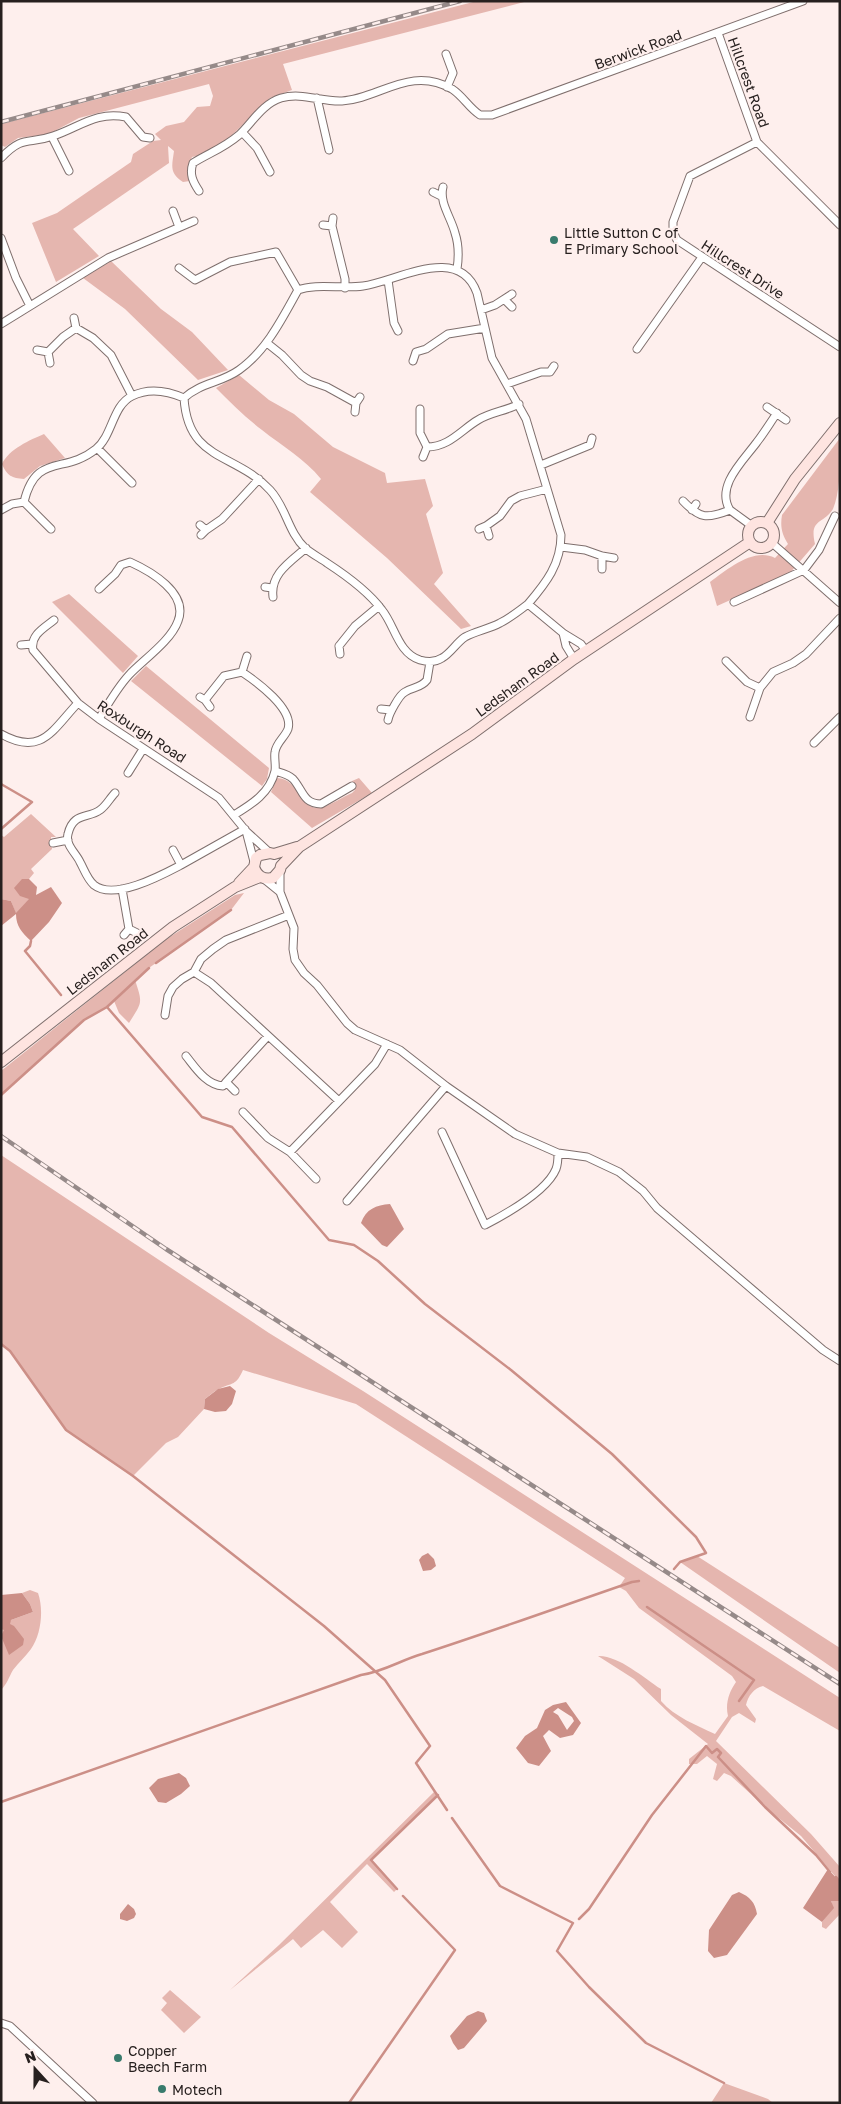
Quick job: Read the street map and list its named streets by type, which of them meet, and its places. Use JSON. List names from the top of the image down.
{
  "streets": {
    "main road": ["Ledsham Road"],
    "street": [
      "Berwick Road",
      "Hillcrest Road",
      "Hillcrest Drive",
      "Roxburgh Road"
    ]
  },
  "crossings": [
    ["Berwick Road", "Hillcrest Road"],
    ["Hillcrest Road", "Hillcrest Drive"],
    ["Ledsham Road", "Roxburgh Road"]
  ],
  "places": ["Little Sutton C of E Primary School", "Copper Beech Farm", "Motech"],
  "north": "top"
}
